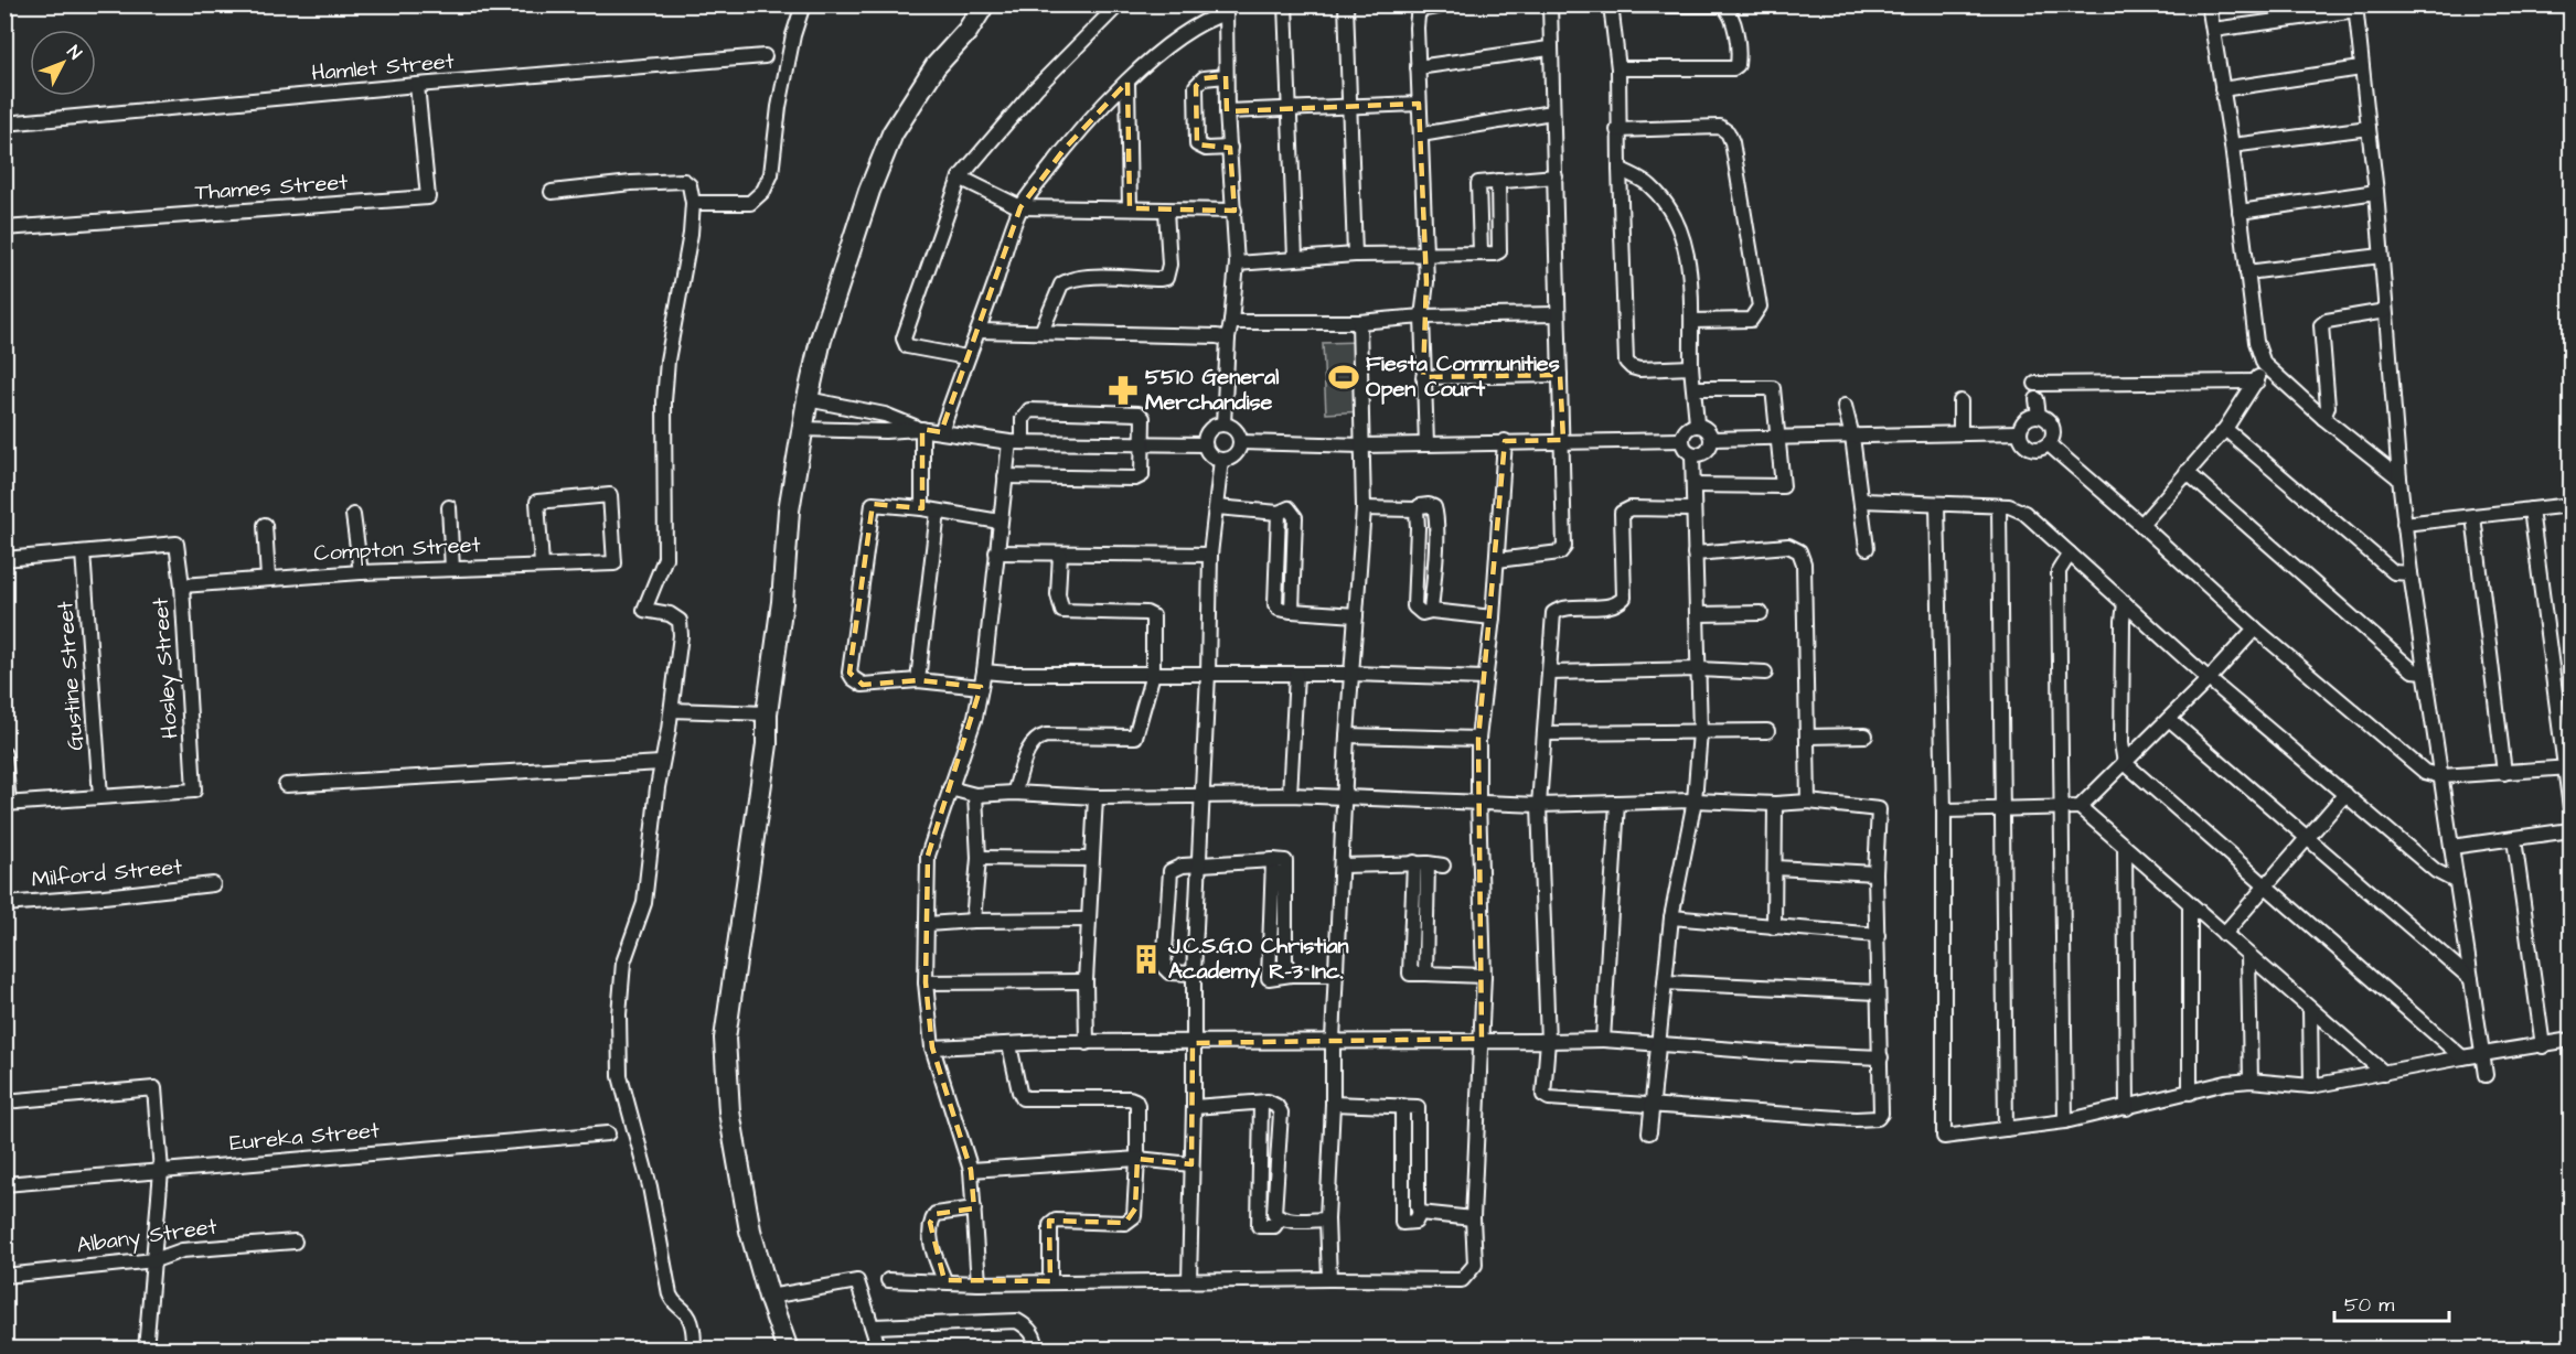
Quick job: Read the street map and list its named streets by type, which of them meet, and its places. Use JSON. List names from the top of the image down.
{
  "streets": {
    "street": [
      "Hamlet Street",
      "Thames Street",
      "Compton Street",
      "Hosley Street",
      "Gustine Street",
      "Milford Street",
      "Eureka Street",
      "Albany Street"
    ]
  },
  "crossings": [
    ["Hamlet Street", "Thames Street"],
    ["Compton Street", "Hosley Street"],
    ["Hosley Street", "Gustine Street"]
  ],
  "places": {
    "sports": ["Fiesta Communities Open Court"],
    "pharmacy": ["5510 General Merchandise"],
    "building": ["J.C.S.G.O Christian Academy R-3 Inc."]
  },
  "scale_bar": "50 m",
  "north": "top right"
}
